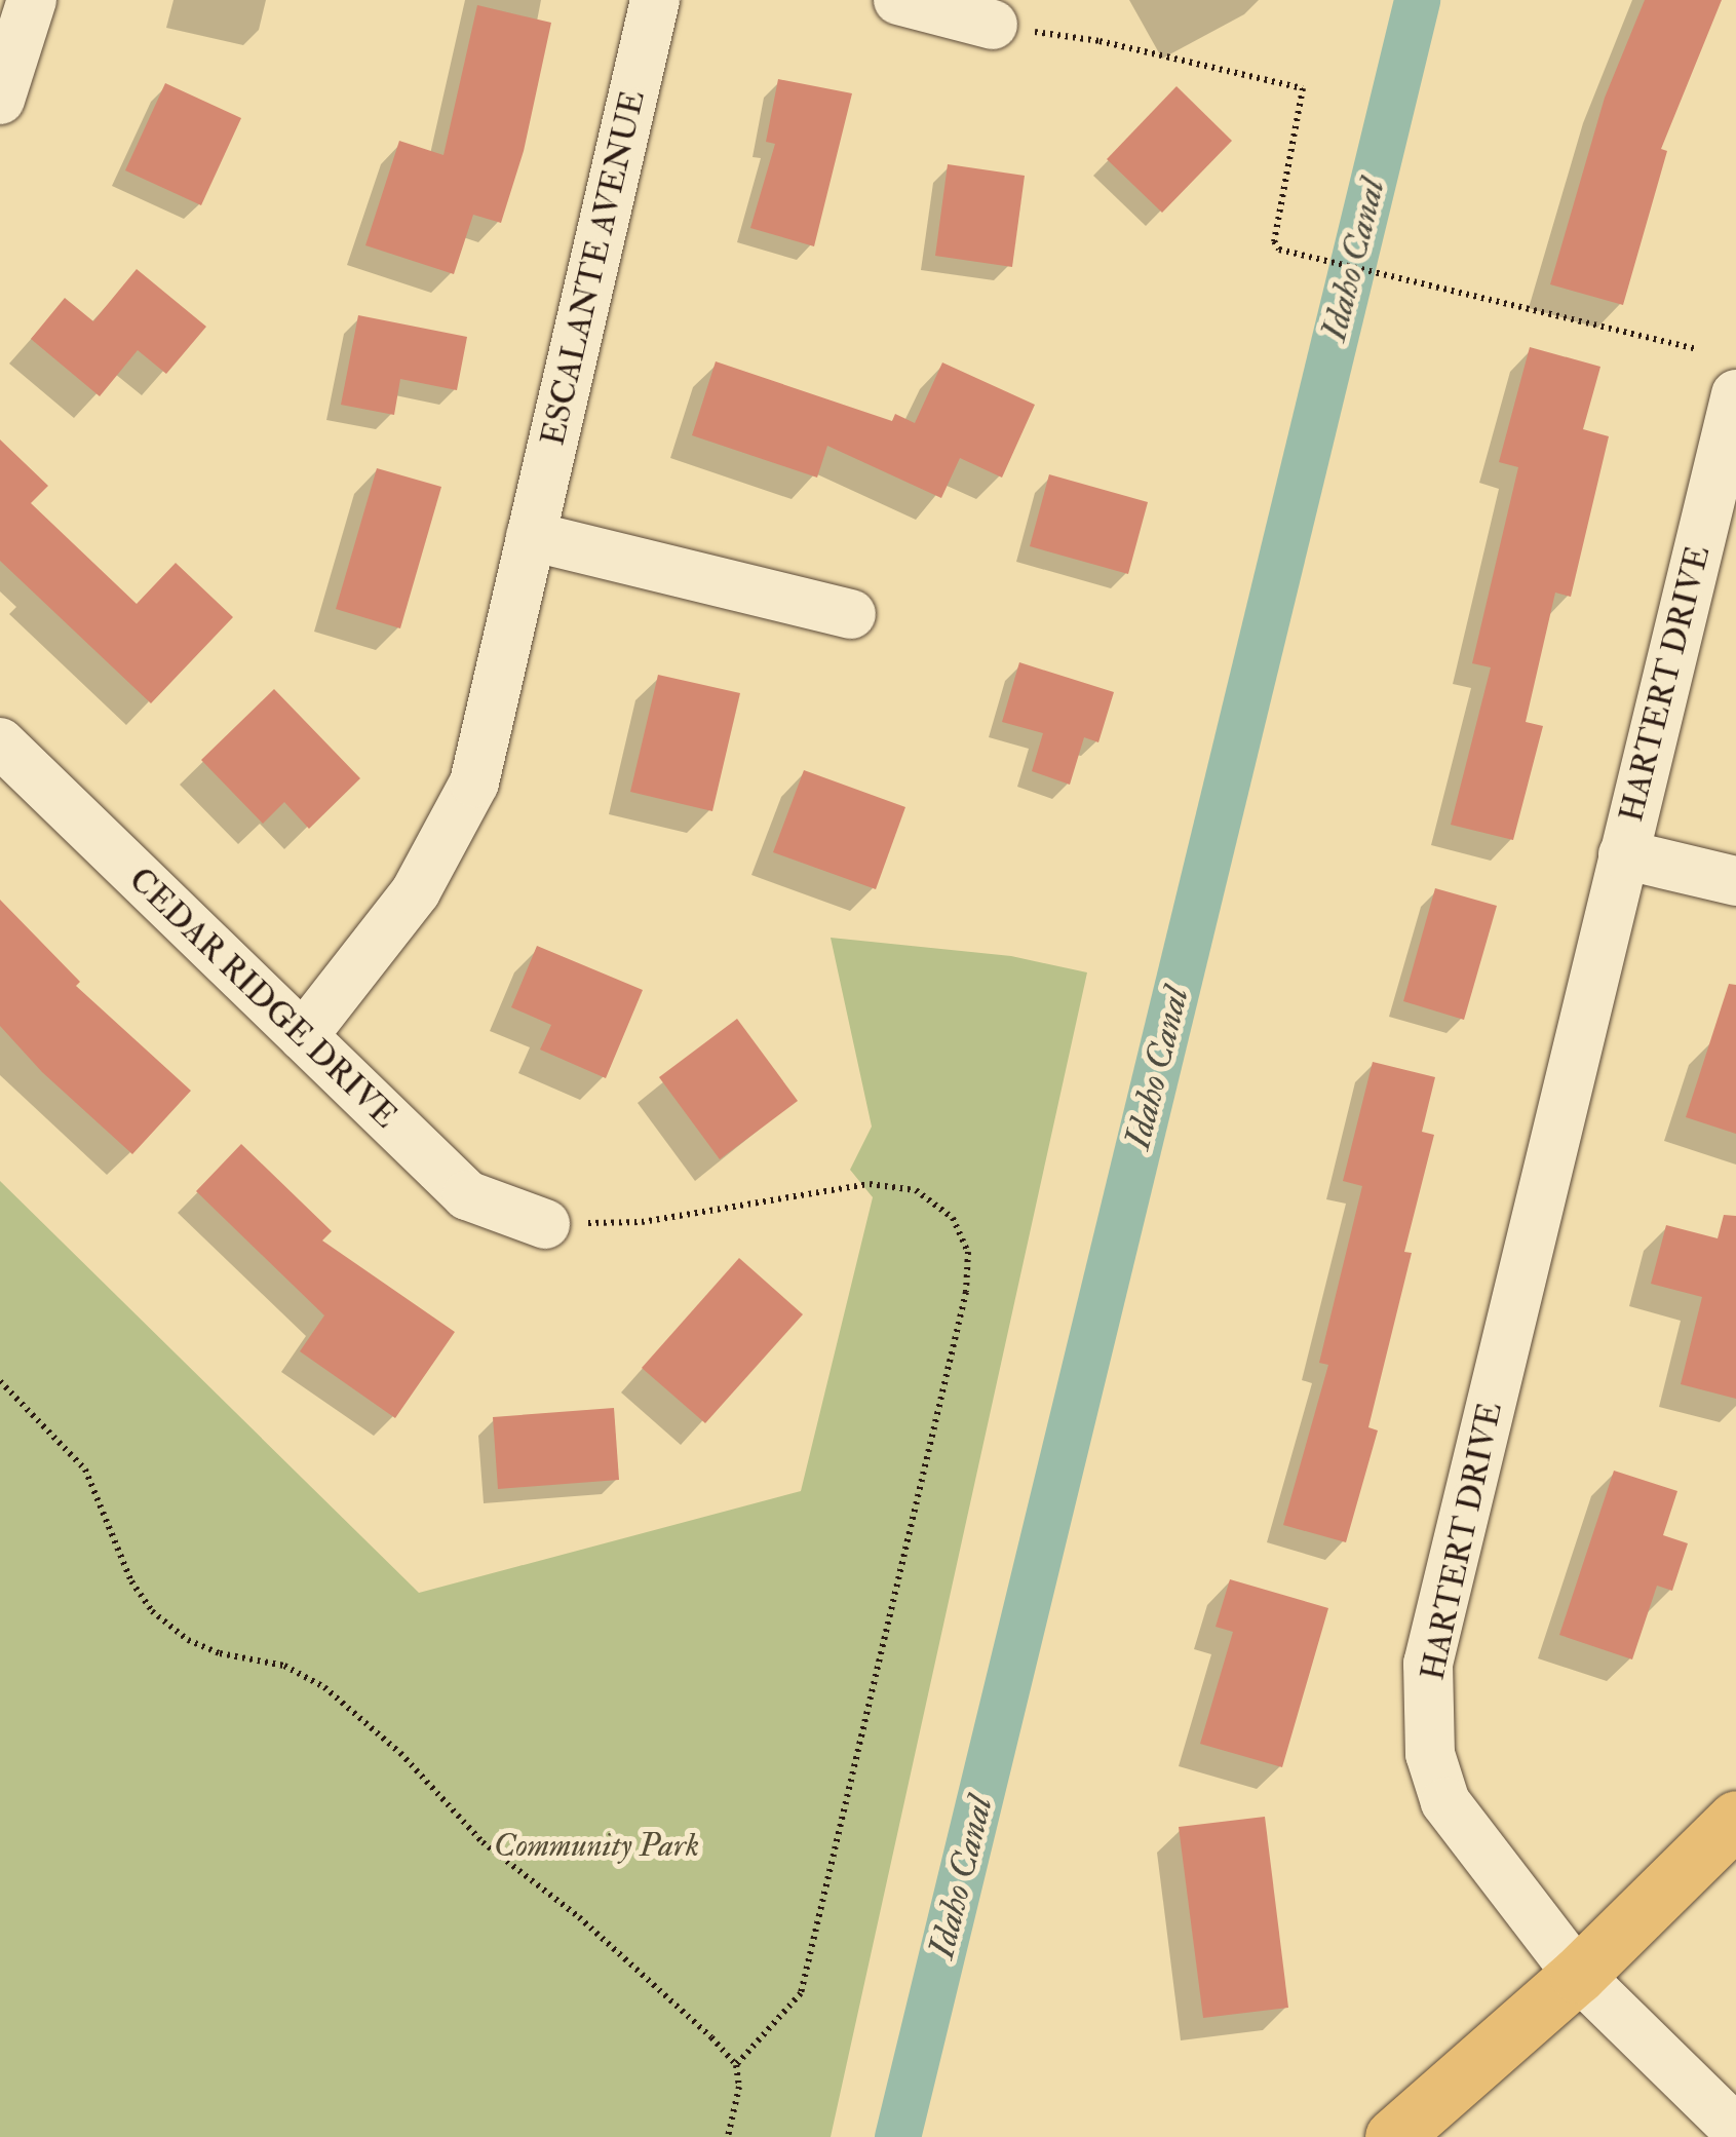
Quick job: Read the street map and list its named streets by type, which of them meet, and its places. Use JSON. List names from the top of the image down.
{
  "streets": {
    "street": ["ESCALANTE AVENUE", "HARTERT DRIVE", "CEDAR RIDGE DRIVE"]
  },
  "crossings": [
    ["ESCALANTE AVENUE", "CEDAR RIDGE DRIVE"]
  ],
  "water": ["Idaho Canal"],
  "parks": ["Community Park"]
}
